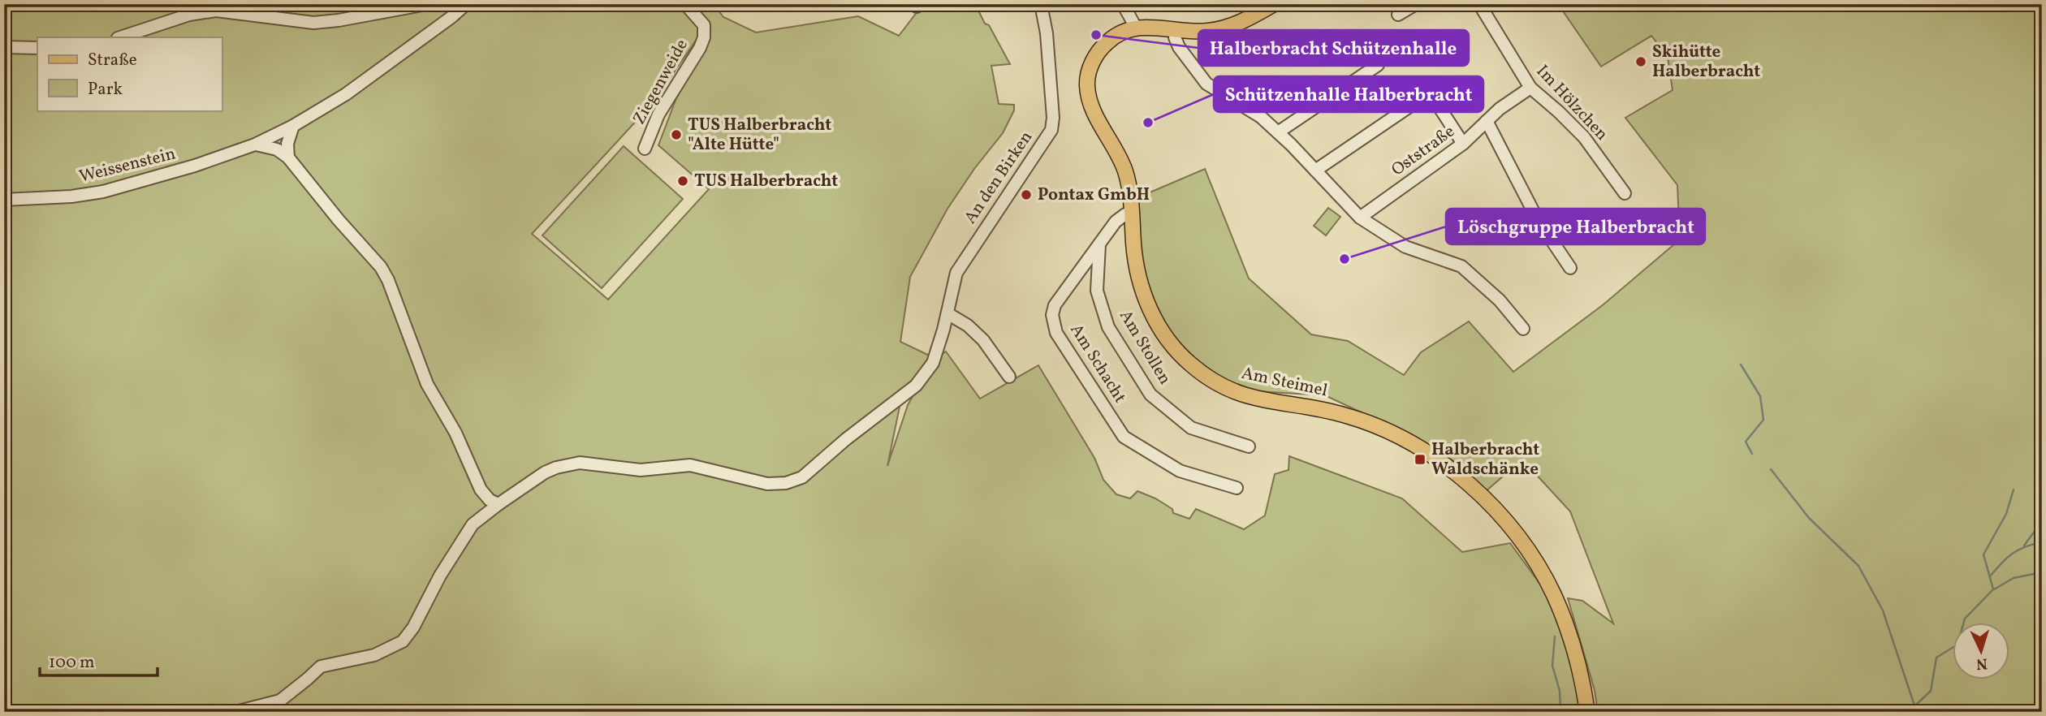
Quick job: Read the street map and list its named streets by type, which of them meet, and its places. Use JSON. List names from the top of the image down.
{
  "streets": {
    "main road": ["Am Steimel"],
    "street": [
      "Ziegenweide",
      "Im Hölzchen",
      "Oststraße",
      "Weissenstein",
      "An den Birken",
      "Am Stollen",
      "Am Schacht"
    ]
  },
  "crossings": [
    ["Im Hölzchen", "Oststraße"],
    ["Am Stollen", "Am Schacht"],
    ["Am Schacht", "Am Steimel"]
  ],
  "places": {
    "other": [
      "Halberbracht Schützenhalle",
      "Skihütte Halberbracht",
      "Schützenhalle Halberbracht",
      "TUS Halberbracht \"Alte Hütte\"",
      "TUS Halberbracht",
      "Pontax GmbH",
      "Löschgruppe Halberbracht"
    ],
    "transit": ["Halberbracht Waldschänke"]
  },
  "legend": ["Straße", "Park"],
  "scale_bar": "100 m",
  "north": "bottom"
}
